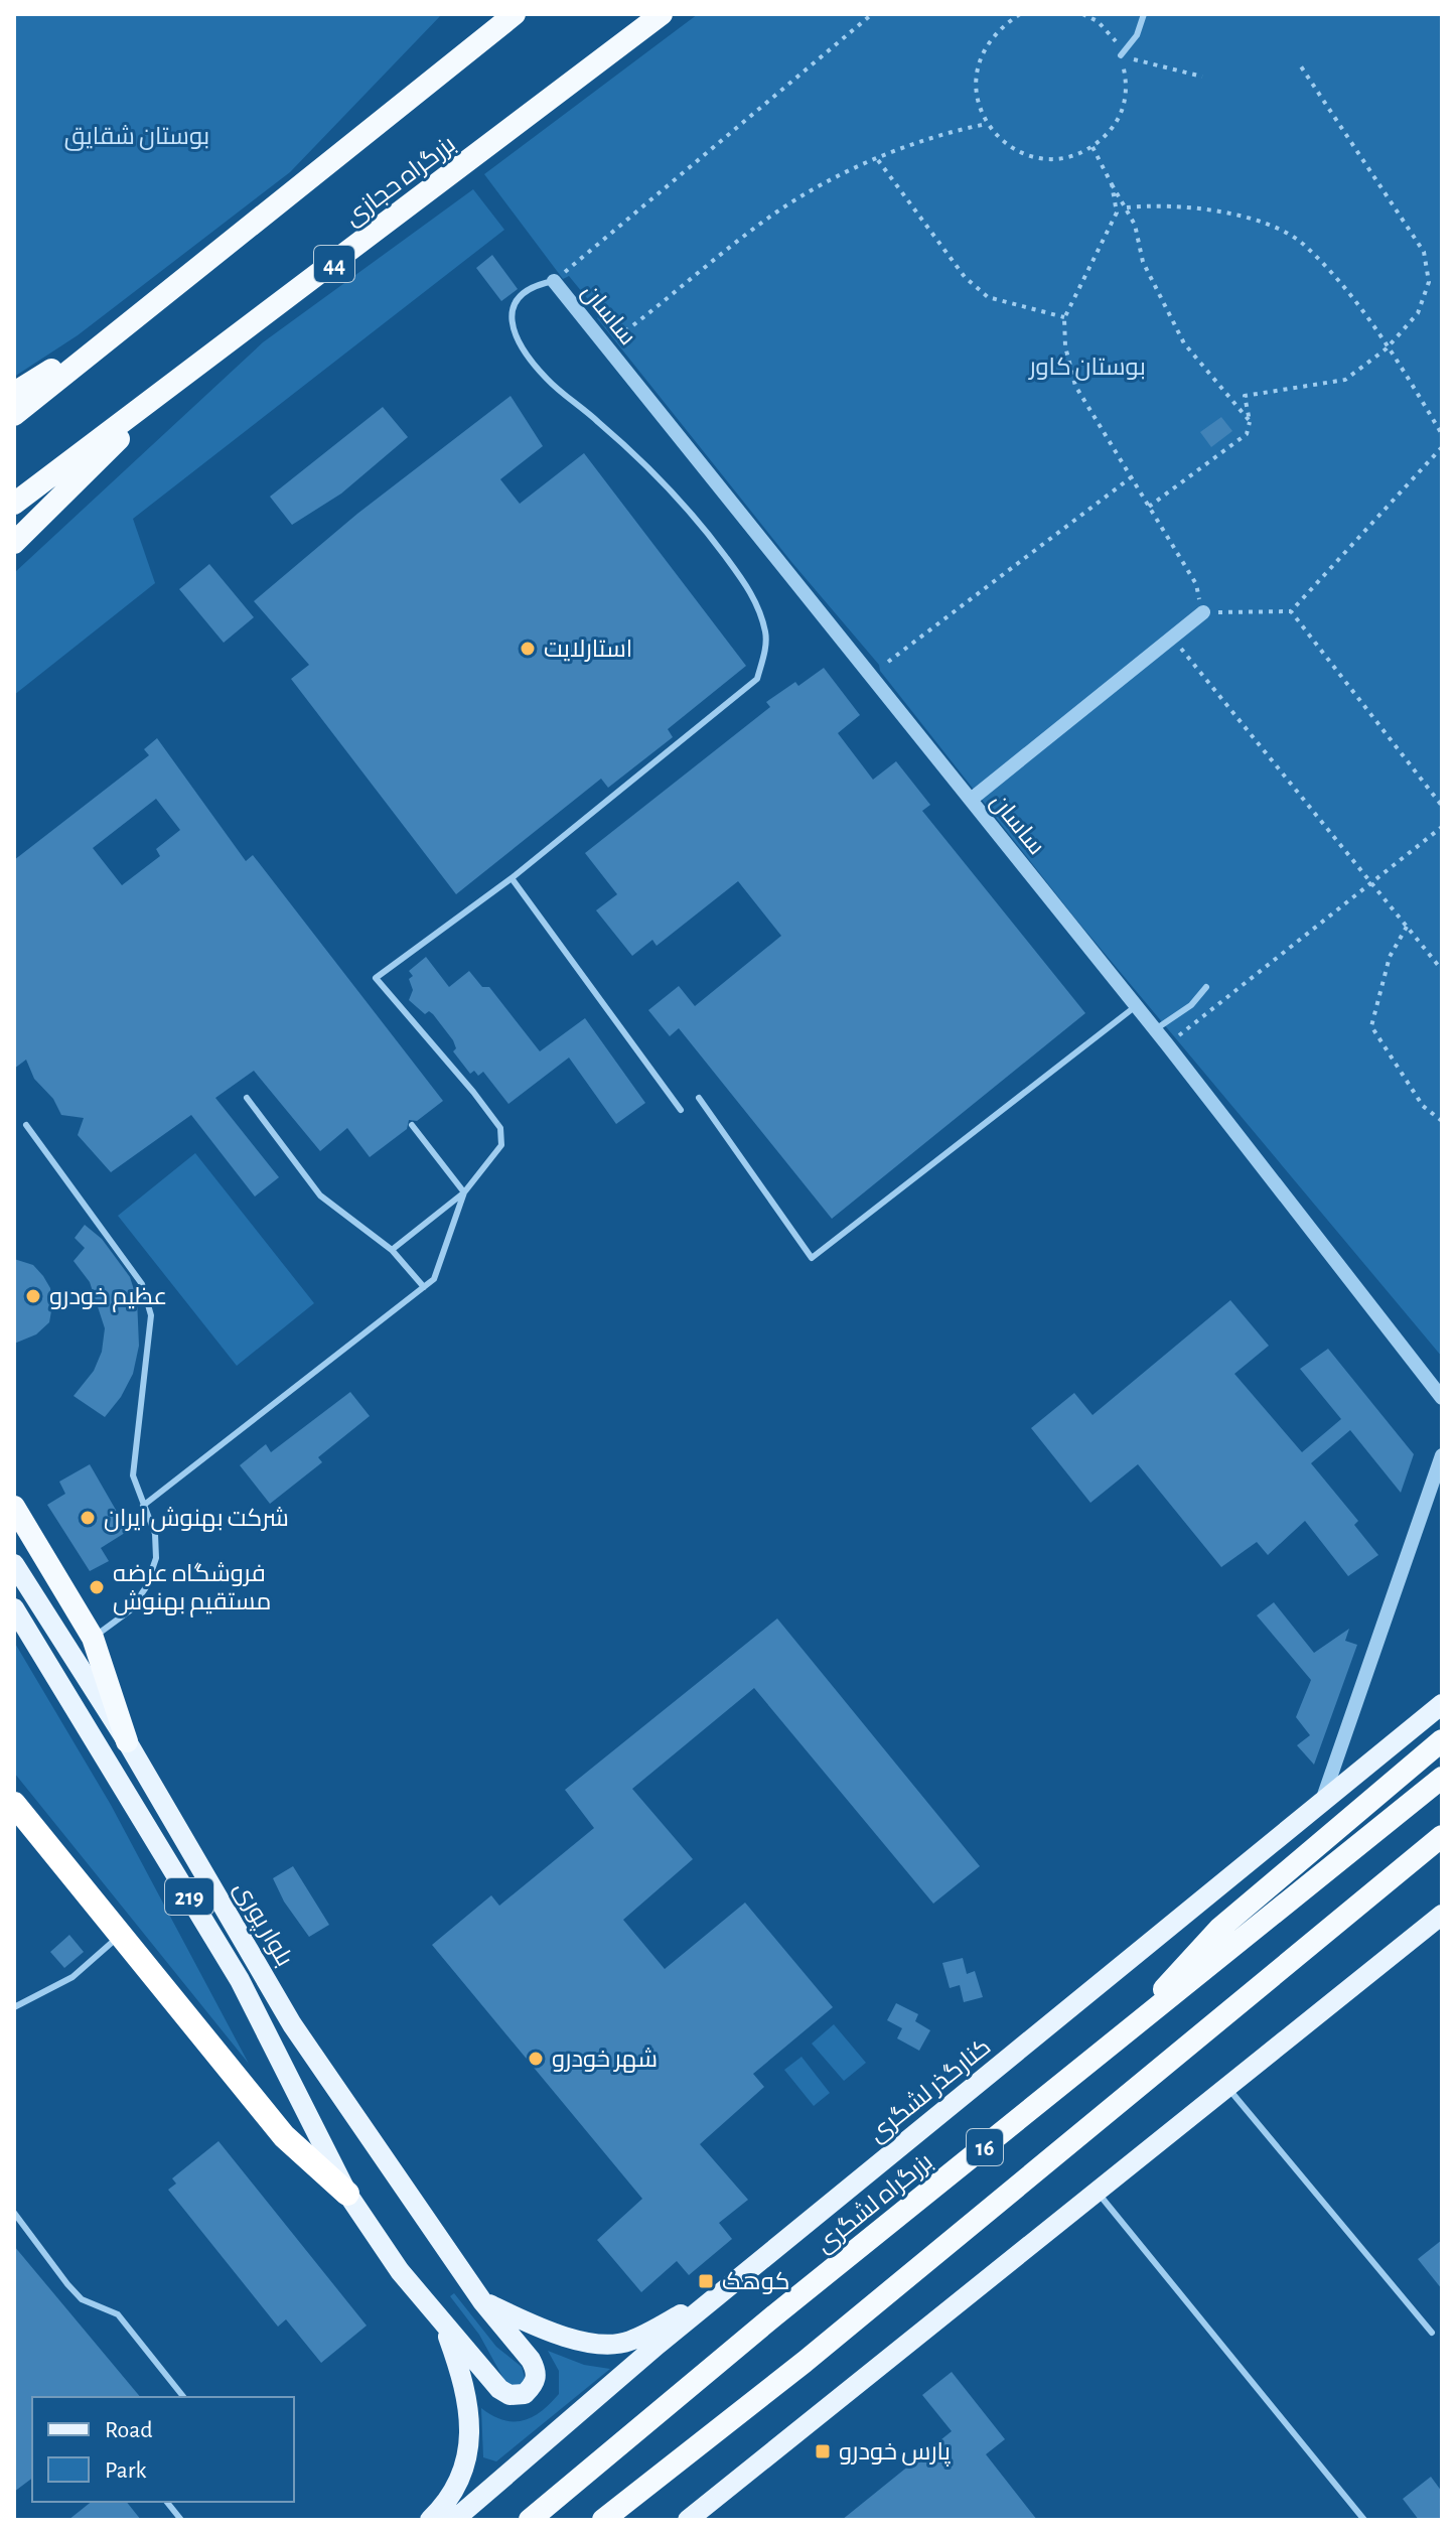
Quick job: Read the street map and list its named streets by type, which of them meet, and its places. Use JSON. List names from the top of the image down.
{
  "streets": {
    "highway": [
      "بزرگراه حجازی",
      "44",
      "16",
      "بزرگراه لشگری"
    ],
    "main road": ["219", "بلوار پوری", "کنارگذر لشگری"],
    "street": ["ساسان"]
  },
  "parks": ["بوستان شقایق", "بوستان کاور"],
  "places": {
    "other": [
      "استارلایت",
      "عظیم خودرو",
      "شرکت بهنوش ایران",
      "فروشگاه عرضه مستقیم بهنوش",
      "شهر خودرو"
    ],
    "transit": ["کوهک", "پارس خودرو"]
  },
  "legend": ["Road", "Park"]
}
